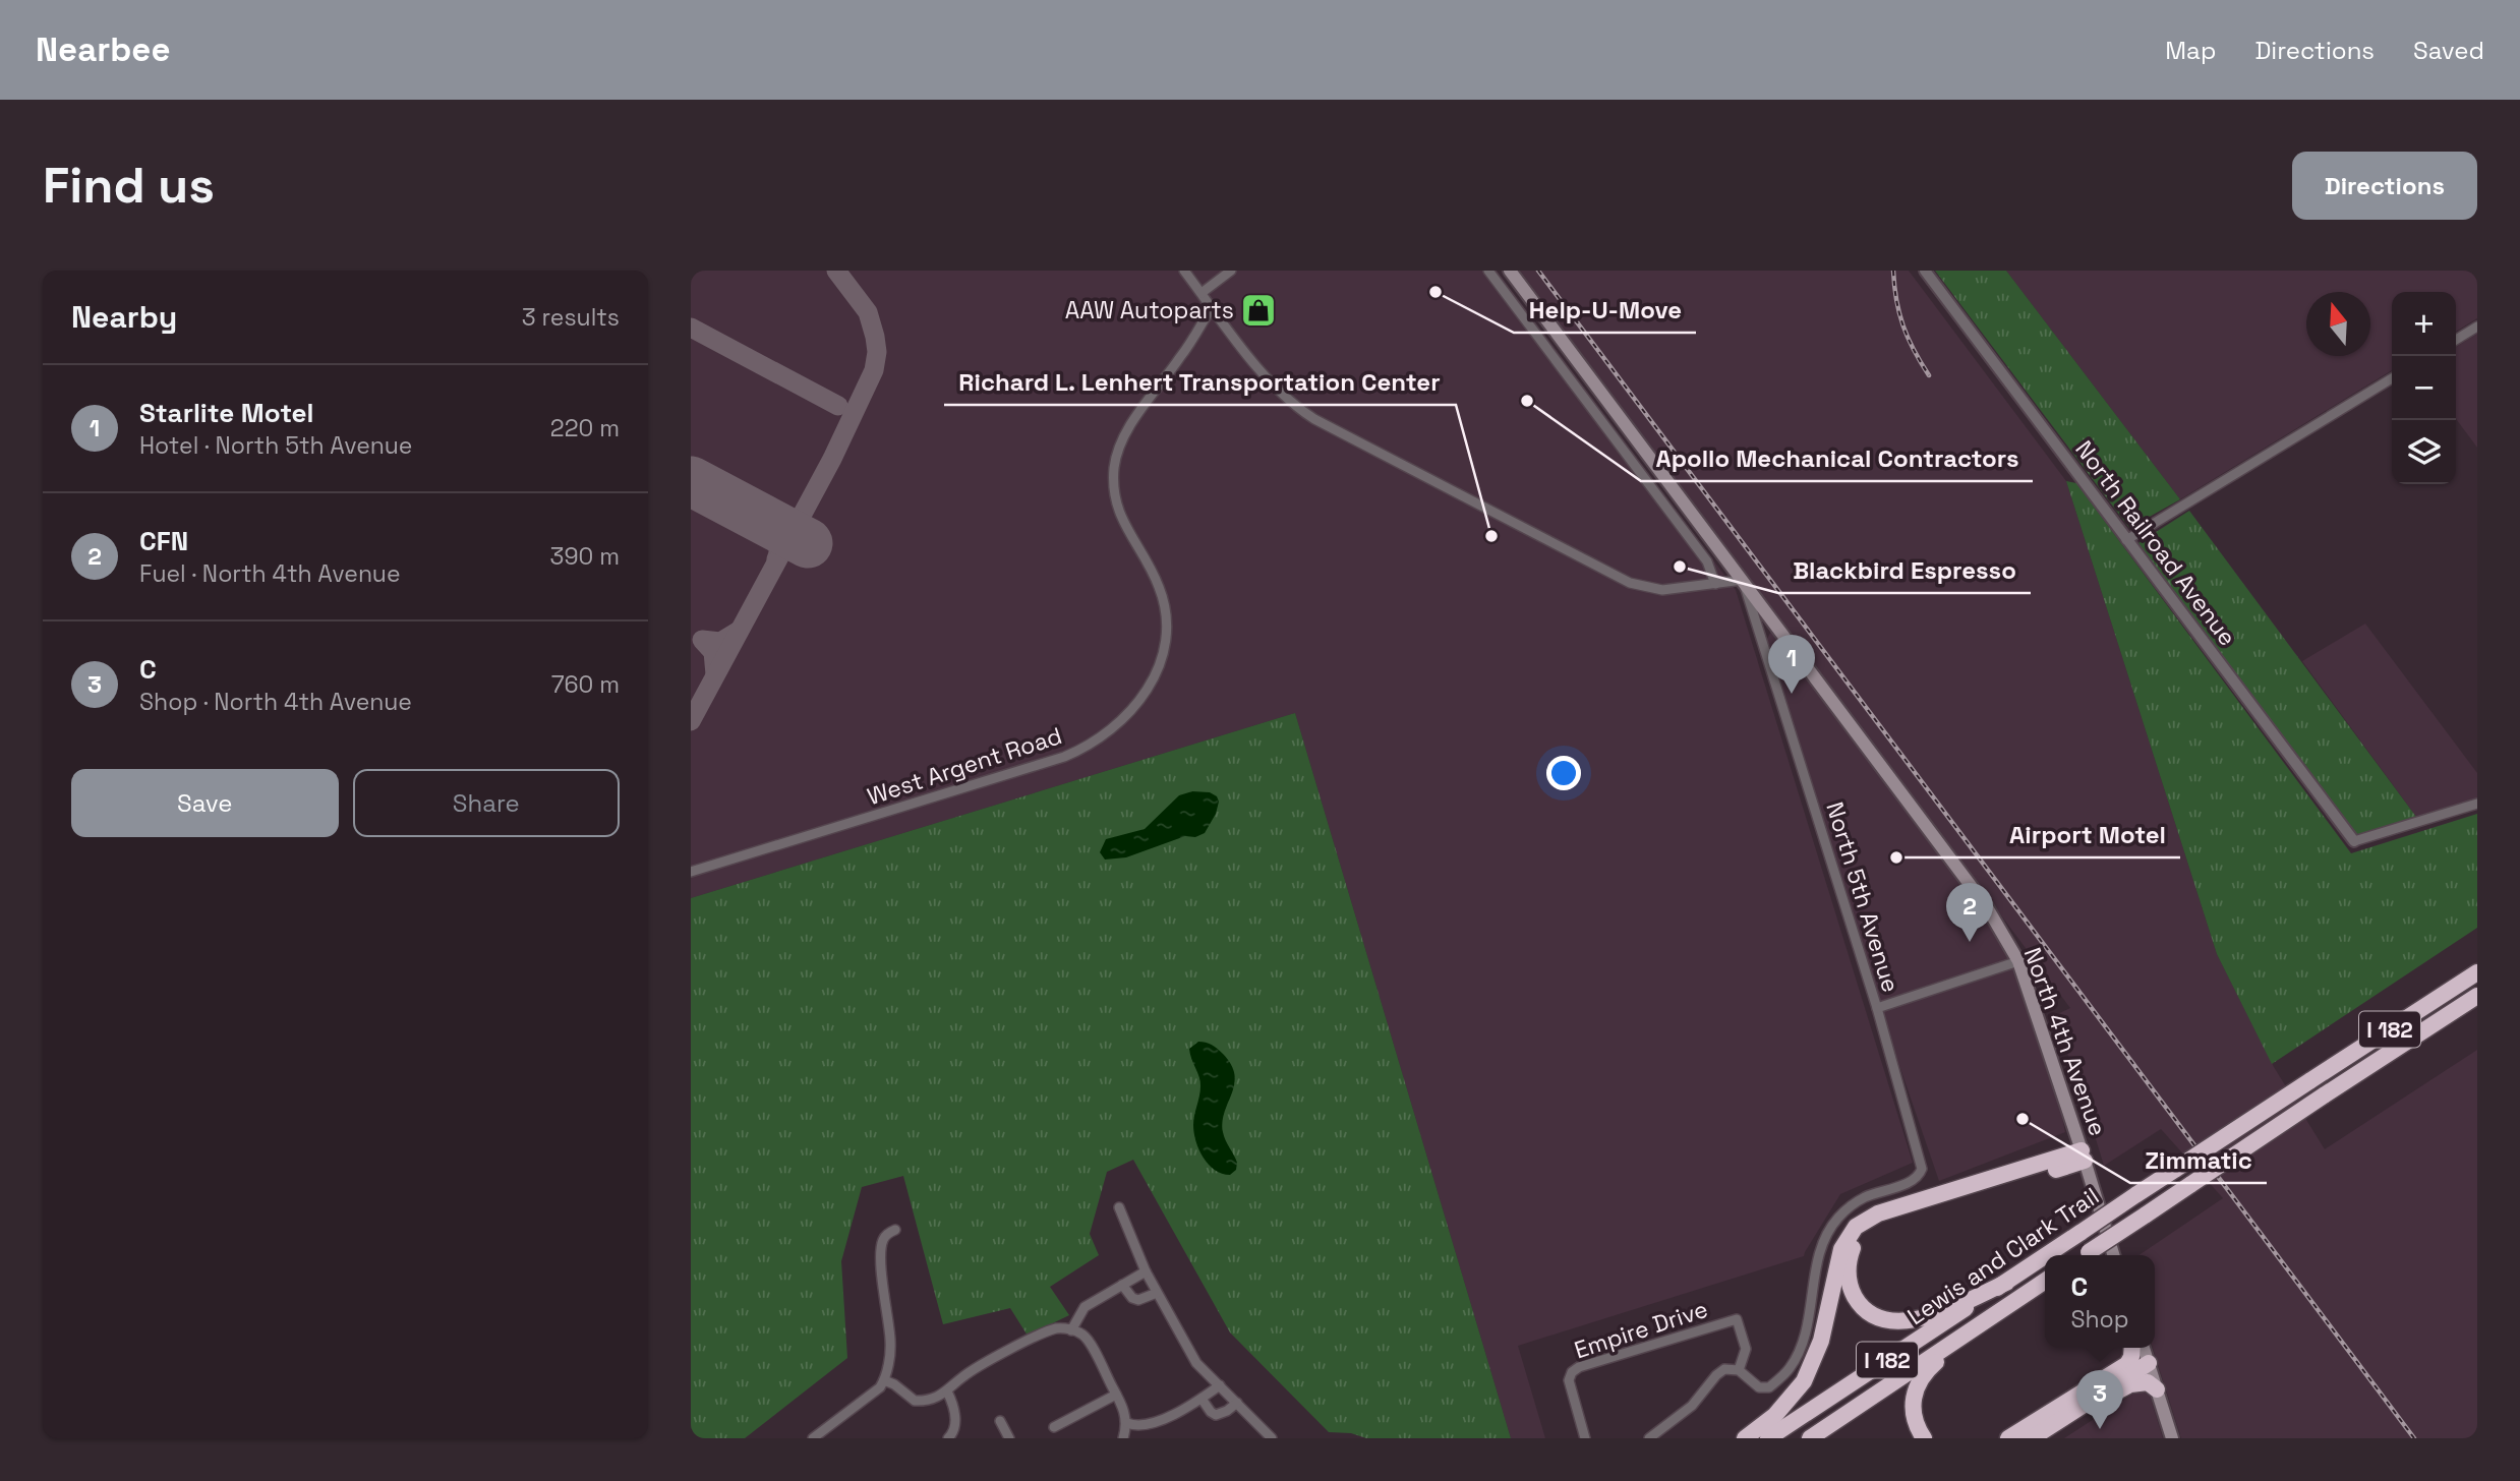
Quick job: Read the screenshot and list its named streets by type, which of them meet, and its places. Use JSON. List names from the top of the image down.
{
  "streets": {
    "highway": ["I 182", "Lewis and Clark Trail"],
    "main road": ["North 4th Avenue"],
    "street": [
      "North Railroad Avenue",
      "West Argent Road",
      "North 5th Avenue",
      "Empire Drive"
    ]
  },
  "crossings": [
    ["North 5th Avenue", "North 4th Avenue"],
    ["North 5th Avenue", "Empire Drive"]
  ],
  "places": {
    "other": [
      "Help-U-Move",
      "Apollo Mechanical Contractors",
      "Richard L. Lenhert Transportation Center",
      "Blackbird Espresso",
      "Airport Motel",
      "Zimmatic"
    ],
    "shop": ["AAW Autoparts"]
  },
  "north": "top",
  "page": {
    "header": "Nearbee",
    "nav": ["Map", "Directions", "Saved"],
    "buttons": [
      "Directions",
      ["Save", "Share"]
    ],
    "title": "Find us",
    "heading": ["Nearby", "3 results"],
    "map_buttons": ["+", "−"],
    "list": [
      {
        "mark": "1",
        "name": "Starlite Motel",
        "note": "Hotel · North 5th Avenue",
        "value": "220 m"
      },
      {
        "mark": "2",
        "name": "CFN",
        "note": "Fuel · North 4th Avenue",
        "value": "390 m"
      },
      {
        "mark": "3",
        "name": "C",
        "note": "Shop · North 4th Avenue",
        "value": "760 m"
      }
    ],
    "pins": ["1", "2", "3"],
    "popup": ["C", "Shop"]
  }
}
